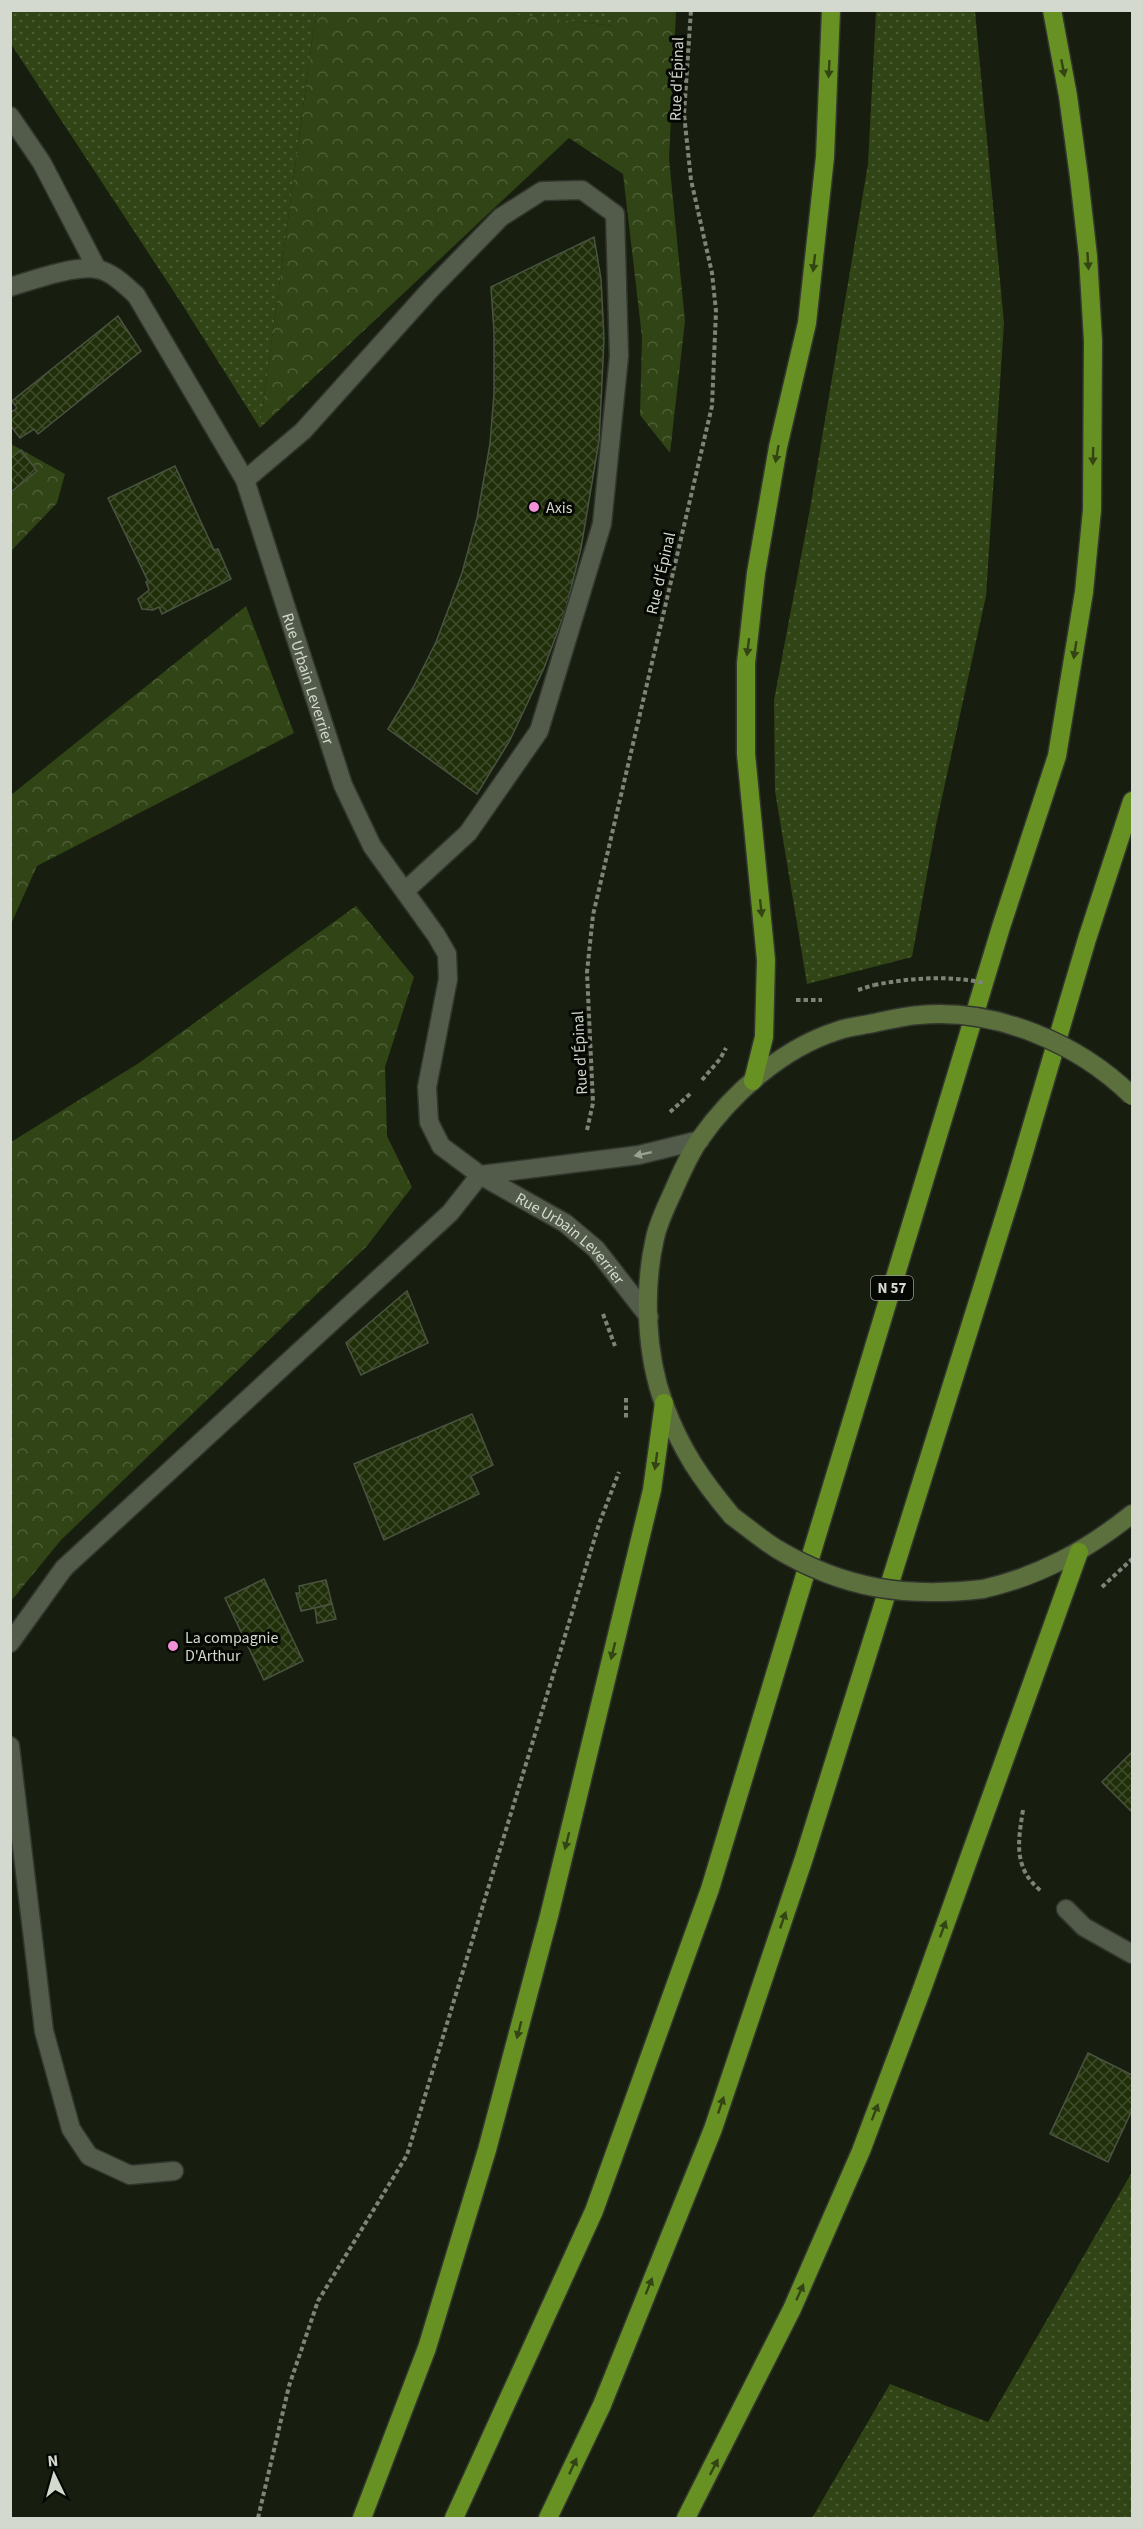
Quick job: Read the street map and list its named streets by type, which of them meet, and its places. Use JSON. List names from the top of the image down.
{
  "streets": {
    "highway": ["N 57"],
    "street": ["Rue Urbain Leverrier"],
    "path": ["Rue d'Épinal"]
  },
  "crossings": [
    ["Rue d'Épinal", "Rue Urbain Leverrier"]
  ],
  "places": ["Axis", "La compagnie D'Arthur"],
  "north": "top"
}
